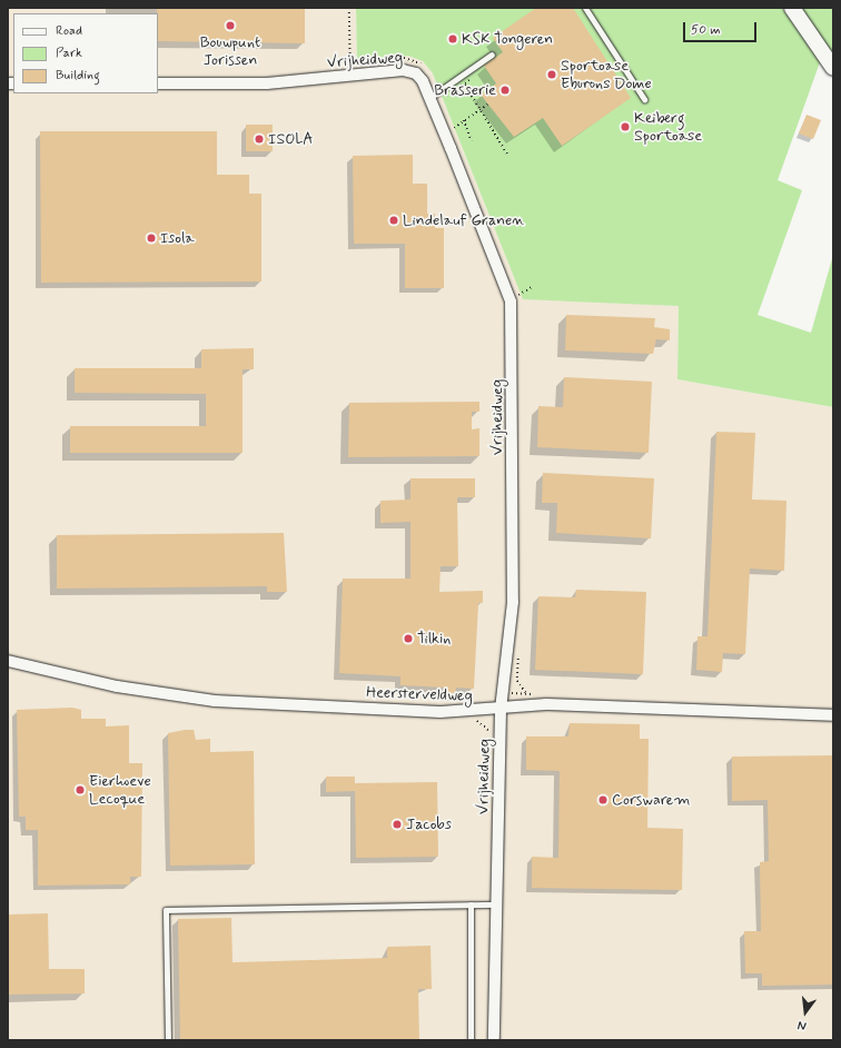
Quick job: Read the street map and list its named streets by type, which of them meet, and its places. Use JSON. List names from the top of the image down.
{
  "streets": {
    "street": ["Vrijheidweg", "Heersterveldweg"]
  },
  "crossings": [
    ["Vrijheidweg", "Heersterveldweg"]
  ],
  "places": [
    "Bouwpunt Jorissen",
    "KSK Tongeren",
    "Sportoase Eburons Dome",
    "Brasserie",
    "Keiberg Sportoase",
    "ISOLA",
    "Lindelauf Granen",
    "Isola",
    "Tilkin",
    "Eierhoeve Lecoque",
    "Corswarem",
    "Jacobs"
  ],
  "legend": ["Road", "Park", "Building"],
  "scale_bar": "50 m",
  "north": "bottom"
}
